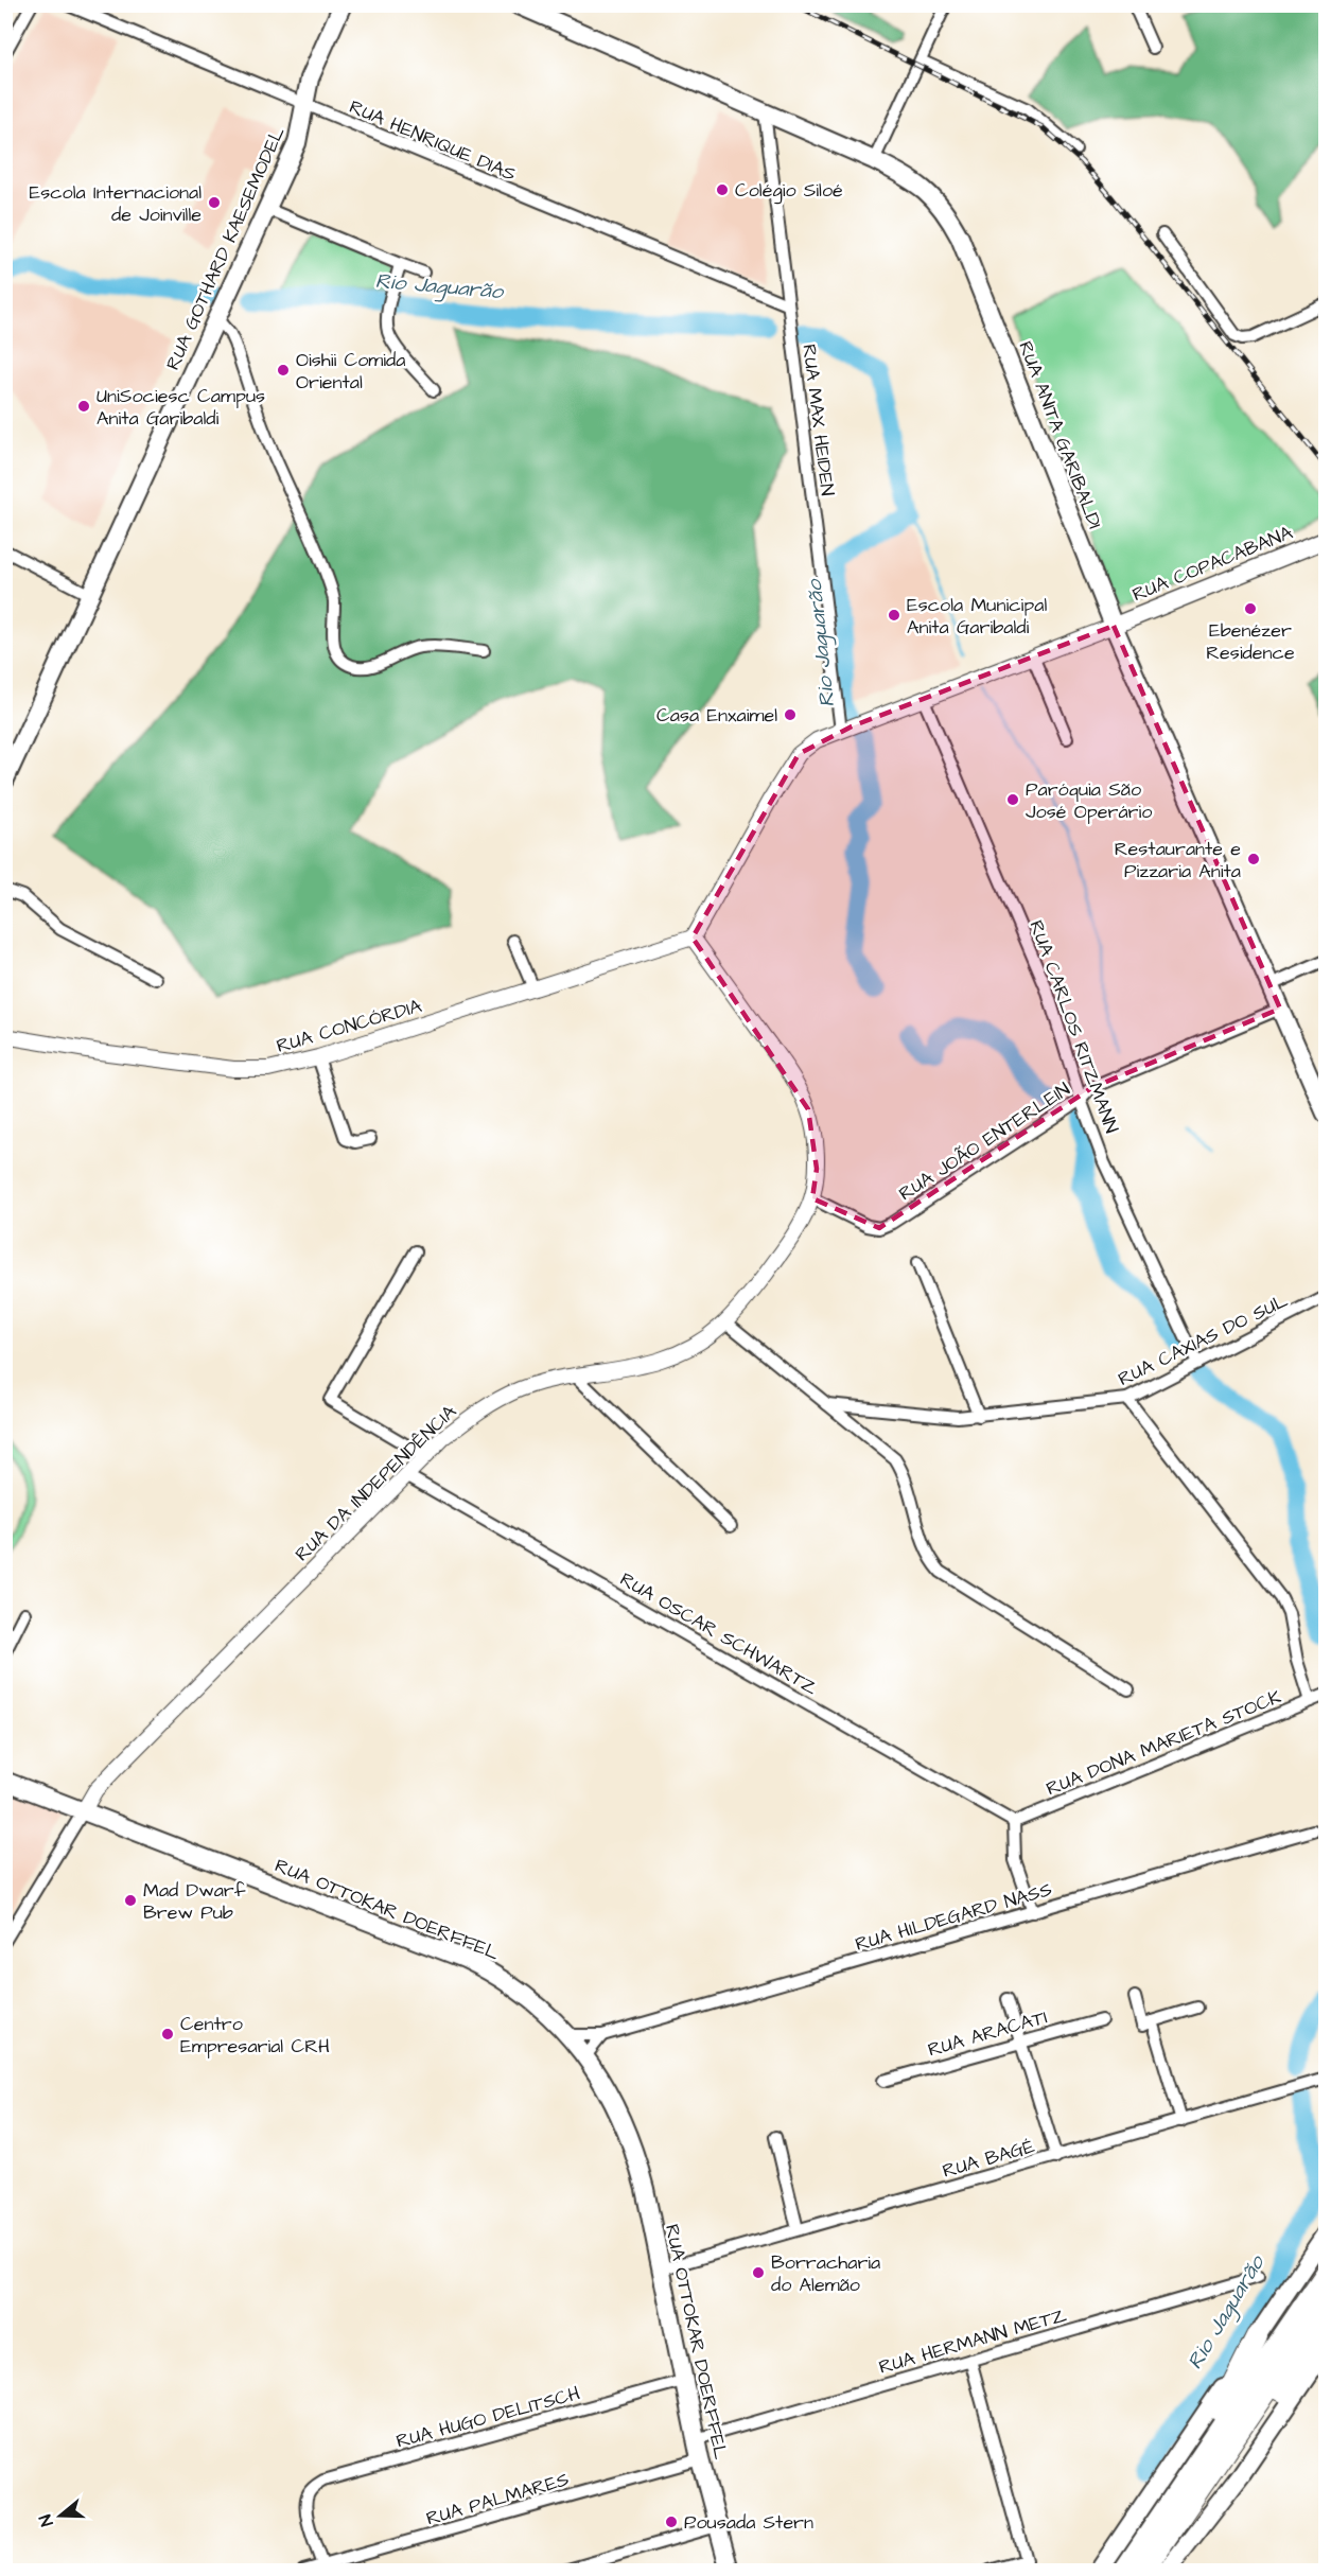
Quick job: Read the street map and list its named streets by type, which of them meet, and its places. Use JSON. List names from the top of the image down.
{
  "streets": {
    "main road": [
      "RUA GOTHARD KAESEMODEL",
      "RUA ANITA GARIBALDI",
      "RUA COPACABANA",
      "RUA OTTOKAR DOERFFEL"
    ],
    "street": [
      "RUA HENRIQUE DIAS",
      "RUA MAX HEIDEN",
      "RUA CONCÓRDIA",
      "RUA CARLOS RITZMANN",
      "RUA JOÃO ENTERLEIN",
      "RUA CAXIAS DO SUL",
      "RUA DA INDEPENDÊNCIA",
      "RUA OSCAR SCHWARTZ",
      "RUA DONA MARIETA STOCK",
      "RUA HILDEGARD NASS",
      "RUA ARACATI",
      "RUA BAGÉ",
      "RUA HERMANN METZ",
      "RUA HUGO DELITSCH",
      "RUA PALMARES"
    ]
  },
  "crossings": [
    ["RUA HENRIQUE DIAS", "RUA GOTHARD KAESEMODEL"],
    ["RUA HENRIQUE DIAS", "RUA MAX HEIDEN"],
    ["RUA MAX HEIDEN", "RUA ANITA GARIBALDI"],
    ["RUA ANITA GARIBALDI", "RUA COPACABANA"],
    ["RUA ANITA GARIBALDI", "RUA JOÃO ENTERLEIN"],
    ["RUA CONCÓRDIA", "RUA DA INDEPENDÊNCIA"],
    ["RUA CARLOS RITZMANN", "RUA JOÃO ENTERLEIN"],
    ["RUA CARLOS RITZMANN", "RUA CAXIAS DO SUL"],
    ["RUA JOÃO ENTERLEIN", "RUA DA INDEPENDÊNCIA"],
    ["RUA DA INDEPENDÊNCIA", "RUA OSCAR SCHWARTZ"],
    ["RUA DA INDEPENDÊNCIA", "RUA OTTOKAR DOERFFEL"],
    ["RUA OSCAR SCHWARTZ", "RUA DONA MARIETA STOCK"],
    ["RUA OTTOKAR DOERFFEL", "RUA HILDEGARD NASS"],
    ["RUA OTTOKAR DOERFFEL", "RUA BAGÉ"],
    ["RUA OTTOKAR DOERFFEL", "RUA HERMANN METZ"],
    ["RUA OTTOKAR DOERFFEL", "RUA HUGO DELITSCH"],
    ["RUA OTTOKAR DOERFFEL", "RUA PALMARES"],
    ["RUA HUGO DELITSCH", "RUA PALMARES"]
  ],
  "water": ["Rio Jaguarão"],
  "places": [
    "Colégio Siloé",
    "Escola Internacional de Joinville",
    "Oishii Comida Oriental",
    "UniSociesc Campus Anita Garibaldi",
    "Ebenézer Residence",
    "Escola Municipal Anita Garibaldi",
    "Casa Enxaimel",
    "Paróquia São José Operário",
    "Restaurante e Pizzaria Anita",
    "Mad Dwarf Brew Pub",
    "Centro Empresarial CRH",
    "Borracharia do Alemão",
    "Pousada Stern"
  ],
  "north": "left"
}
